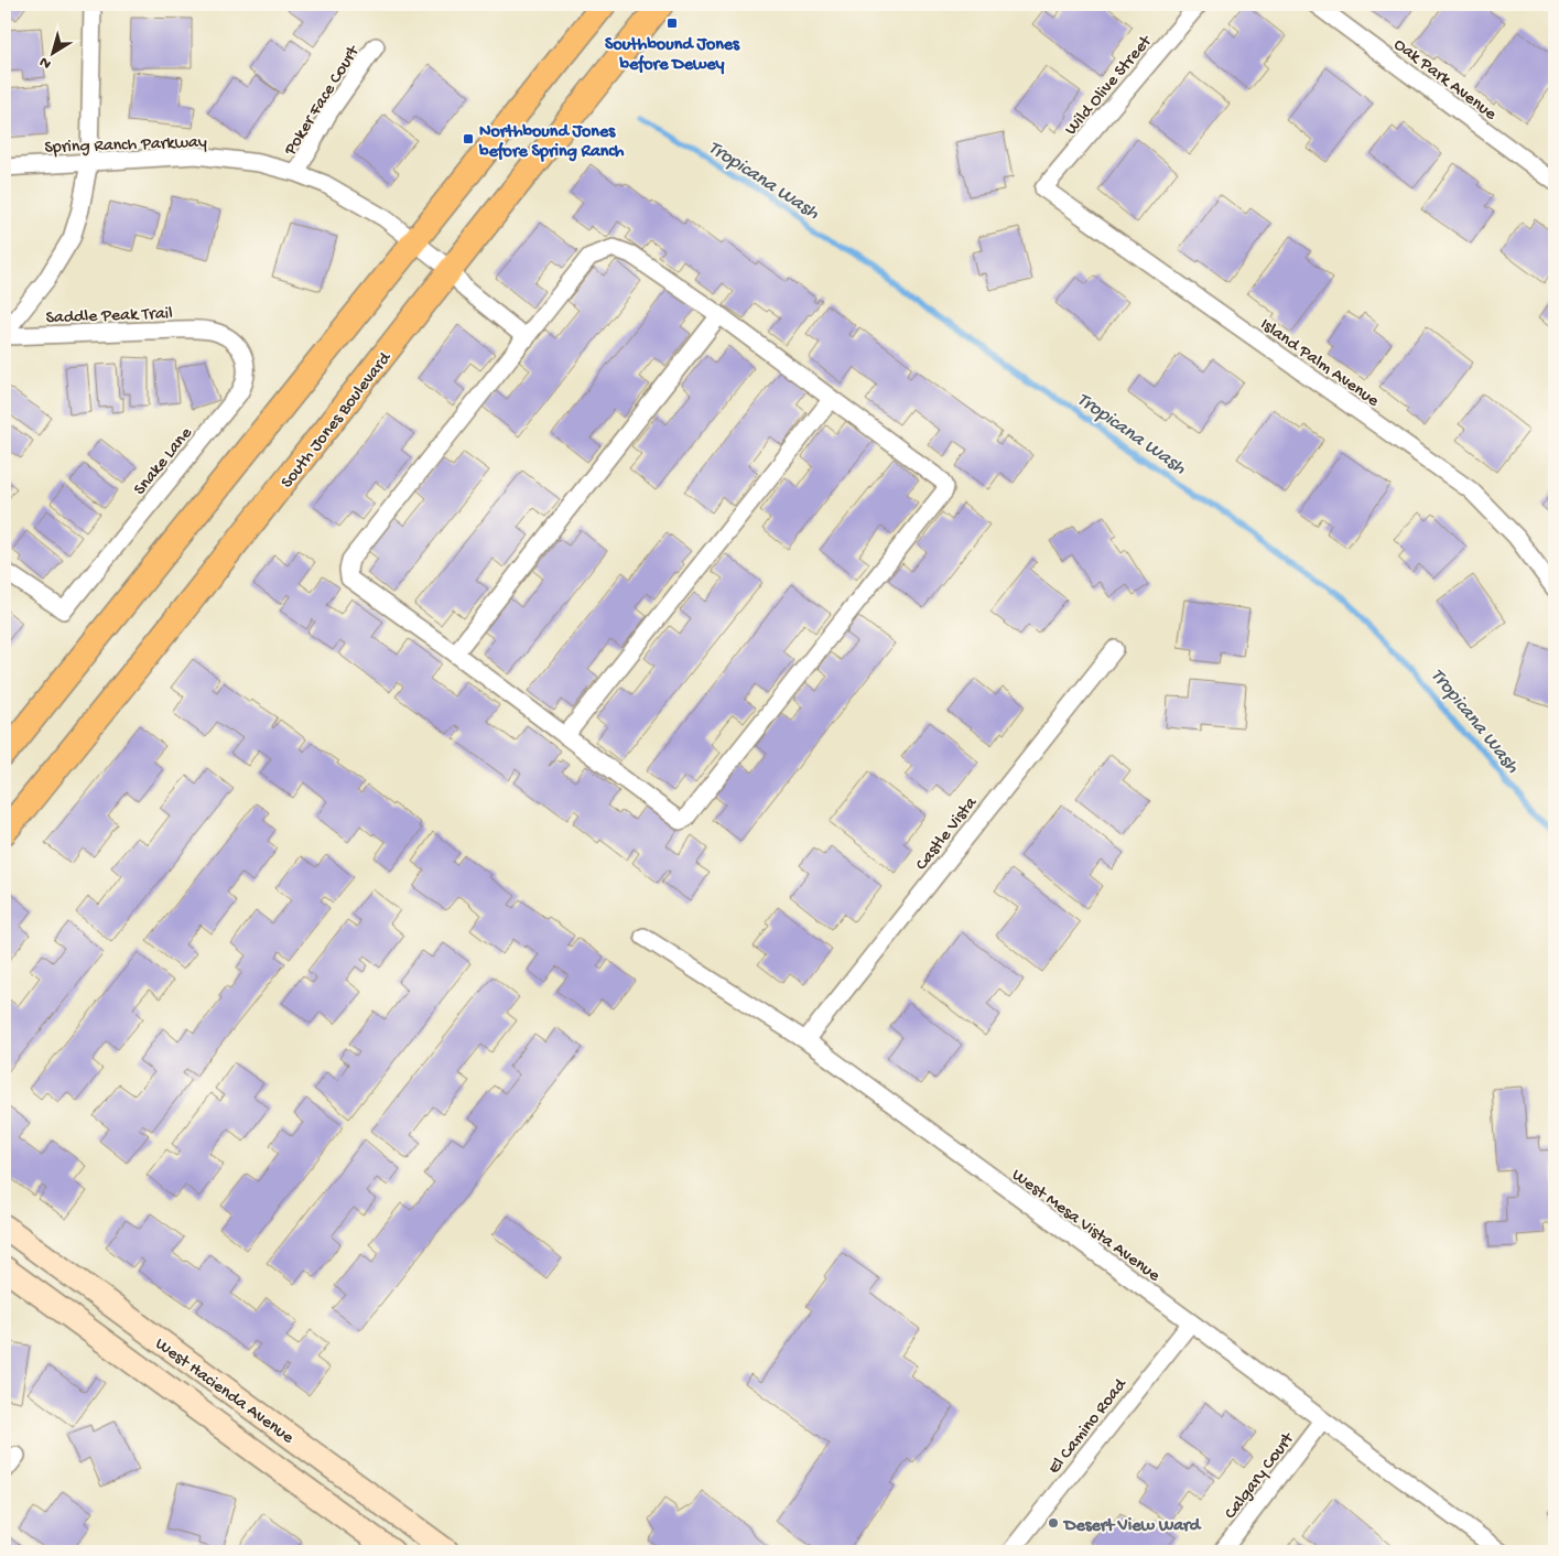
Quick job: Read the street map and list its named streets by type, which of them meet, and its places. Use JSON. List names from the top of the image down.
{
  "streets": {
    "main road": ["South Jones Boulevard", "West Hacienda Avenue"],
    "street": [
      "Oak Park Avenue",
      "Wild Olive Street",
      "Poker Face Court",
      "Spring Ranch Parkway",
      "Saddle Peak Trail",
      "Island Palm Avenue",
      "Snake Lane",
      "Castle Vista",
      "West Mesa Vista Avenue",
      "El Camino Road",
      "Calgary Court"
    ]
  },
  "crossings": [
    ["Wild Olive Street", "Island Palm Avenue"],
    ["Poker Face Court", "Spring Ranch Parkway"],
    ["Spring Ranch Parkway", "South Jones Boulevard"],
    ["Saddle Peak Trail", "Snake Lane"],
    ["Castle Vista", "West Mesa Vista Avenue"],
    ["West Mesa Vista Avenue", "El Camino Road"],
    ["West Mesa Vista Avenue", "Calgary Court"]
  ],
  "water": ["Tropicana Wash"],
  "places": {
    "transit": ["Southbound Jones before Dewey", "Northbound Jones before Spring Ranch"],
    "other": ["Desert View Ward"]
  },
  "north": "bottom left"
}
